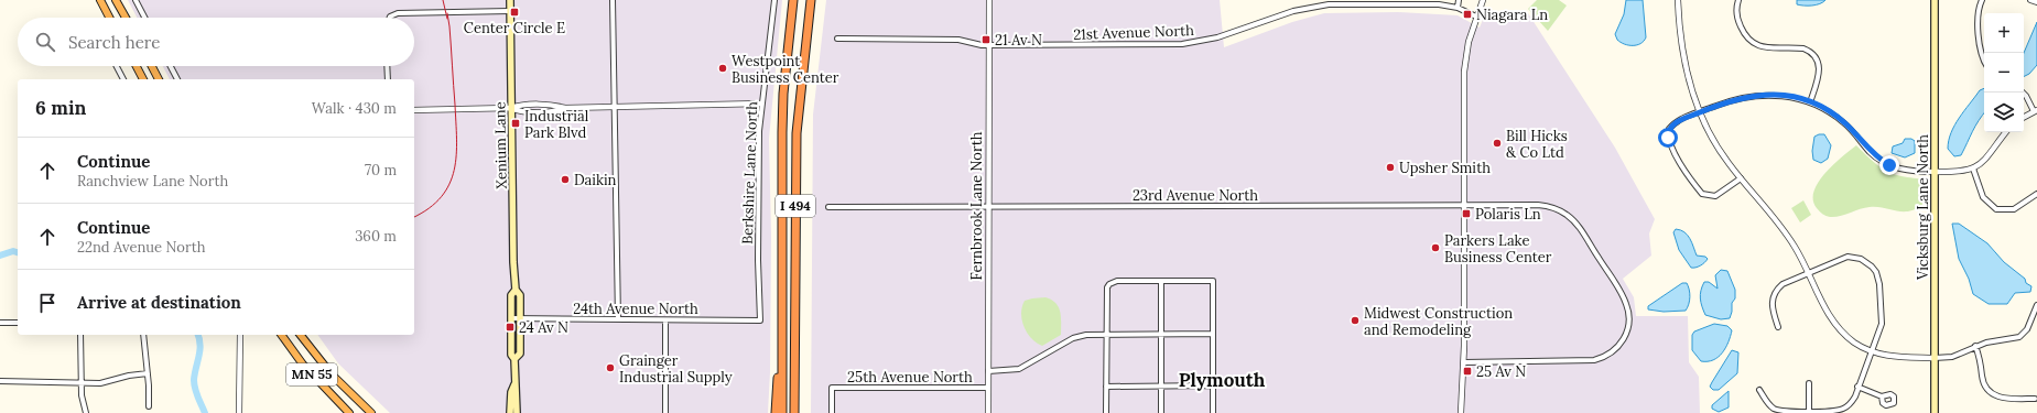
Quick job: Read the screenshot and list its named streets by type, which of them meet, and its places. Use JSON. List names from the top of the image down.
{
  "streets": {
    "highway": ["I 494", "MN 55"],
    "main road": ["Xenium Lane", "Vicksburg Lane North"],
    "street": [
      "21st Avenue North",
      "Berkshire Lane North",
      "23rd Avenue North",
      "Fernbrook Lane North",
      "24th Avenue North",
      "25th Avenue North"
    ]
  },
  "crossings": [
    ["21st Avenue North", "Fernbrook Lane North"],
    ["Xenium Lane", "24th Avenue North"],
    ["Berkshire Lane North", "24th Avenue North"],
    ["23rd Avenue North", "Fernbrook Lane North"],
    ["Fernbrook Lane North", "25th Avenue North"]
  ],
  "districts": ["Plymouth"],
  "places": {
    "transit": [
      "Center Circle E",
      "Niagara Ln",
      "21 Av N",
      "Industrial Park Blvd",
      "Polaris Ln",
      "24 Av N",
      "25 Av N"
    ],
    "other": [
      "Westpoint Business Center",
      "Bill Hicks & Co Ltd",
      "Upsher Smith",
      "Daikin",
      "Parkers Lake Business Center",
      "Midwest Construction and Remodeling",
      "Grainger Industrial Supply"
    ]
  },
  "page": {
    "map_buttons": ["+", "−"],
    "search": "Search here",
    "heading": ["6 min", "Walk · 430 m"],
    "list": [
      ["Continue", "Ranchview Lane North", "70 m"],
      ["Continue", "22nd Avenue North", "360 m"],
      "Arrive at destination"
    ]
  }
}
